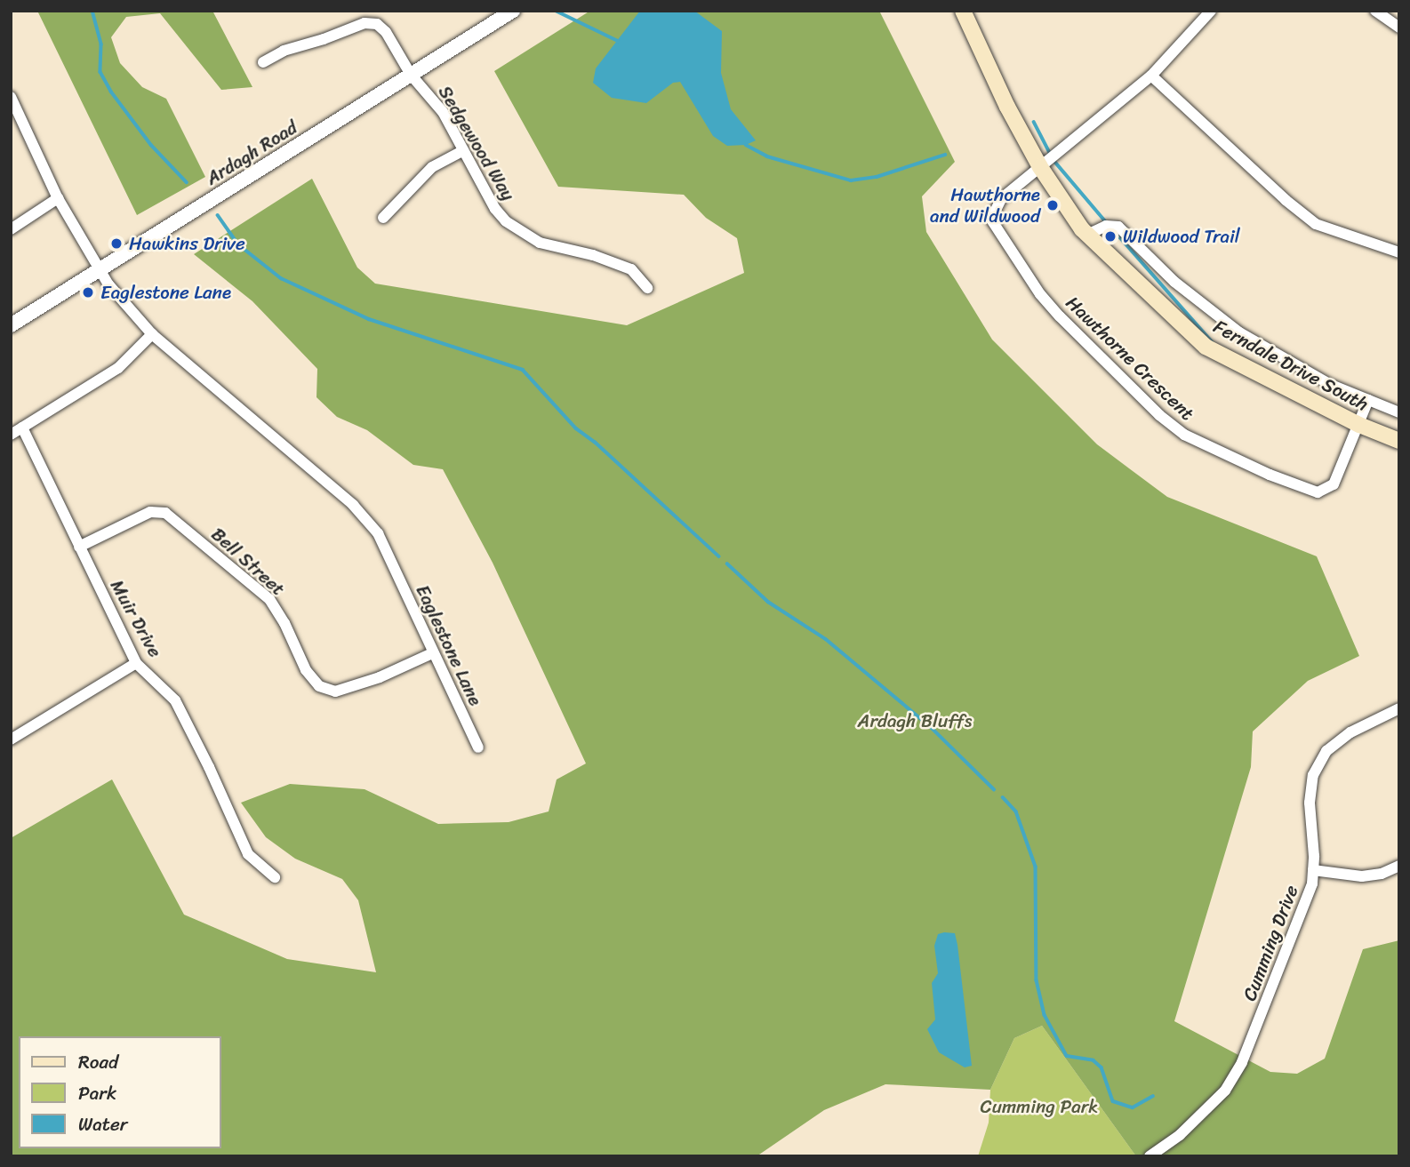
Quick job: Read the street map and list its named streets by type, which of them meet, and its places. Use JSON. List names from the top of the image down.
{
  "streets": {
    "main road": ["Ferndale Drive South"],
    "street": [
      "Sedgewood Way",
      "Ardagh Road",
      "Hawthorne Crescent",
      "Bell Street",
      "Muir Drive",
      "Eaglestone Lane",
      "Cumming Drive"
    ]
  },
  "crossings": [
    ["Sedgewood Way", "Ardagh Road"],
    ["Ardagh Road", "Eaglestone Lane"],
    ["Hawthorne Crescent", "Ferndale Drive South"],
    ["Bell Street", "Muir Drive"],
    ["Bell Street", "Eaglestone Lane"]
  ],
  "parks": ["Ardagh Bluffs", "Cumming Park"],
  "places": [
    "Hawthorne and Wildwood",
    "Wildwood Trail",
    "Hawkins Drive",
    "Eaglestone Lane"
  ],
  "legend": ["Road", "Park", "Water"]
}
